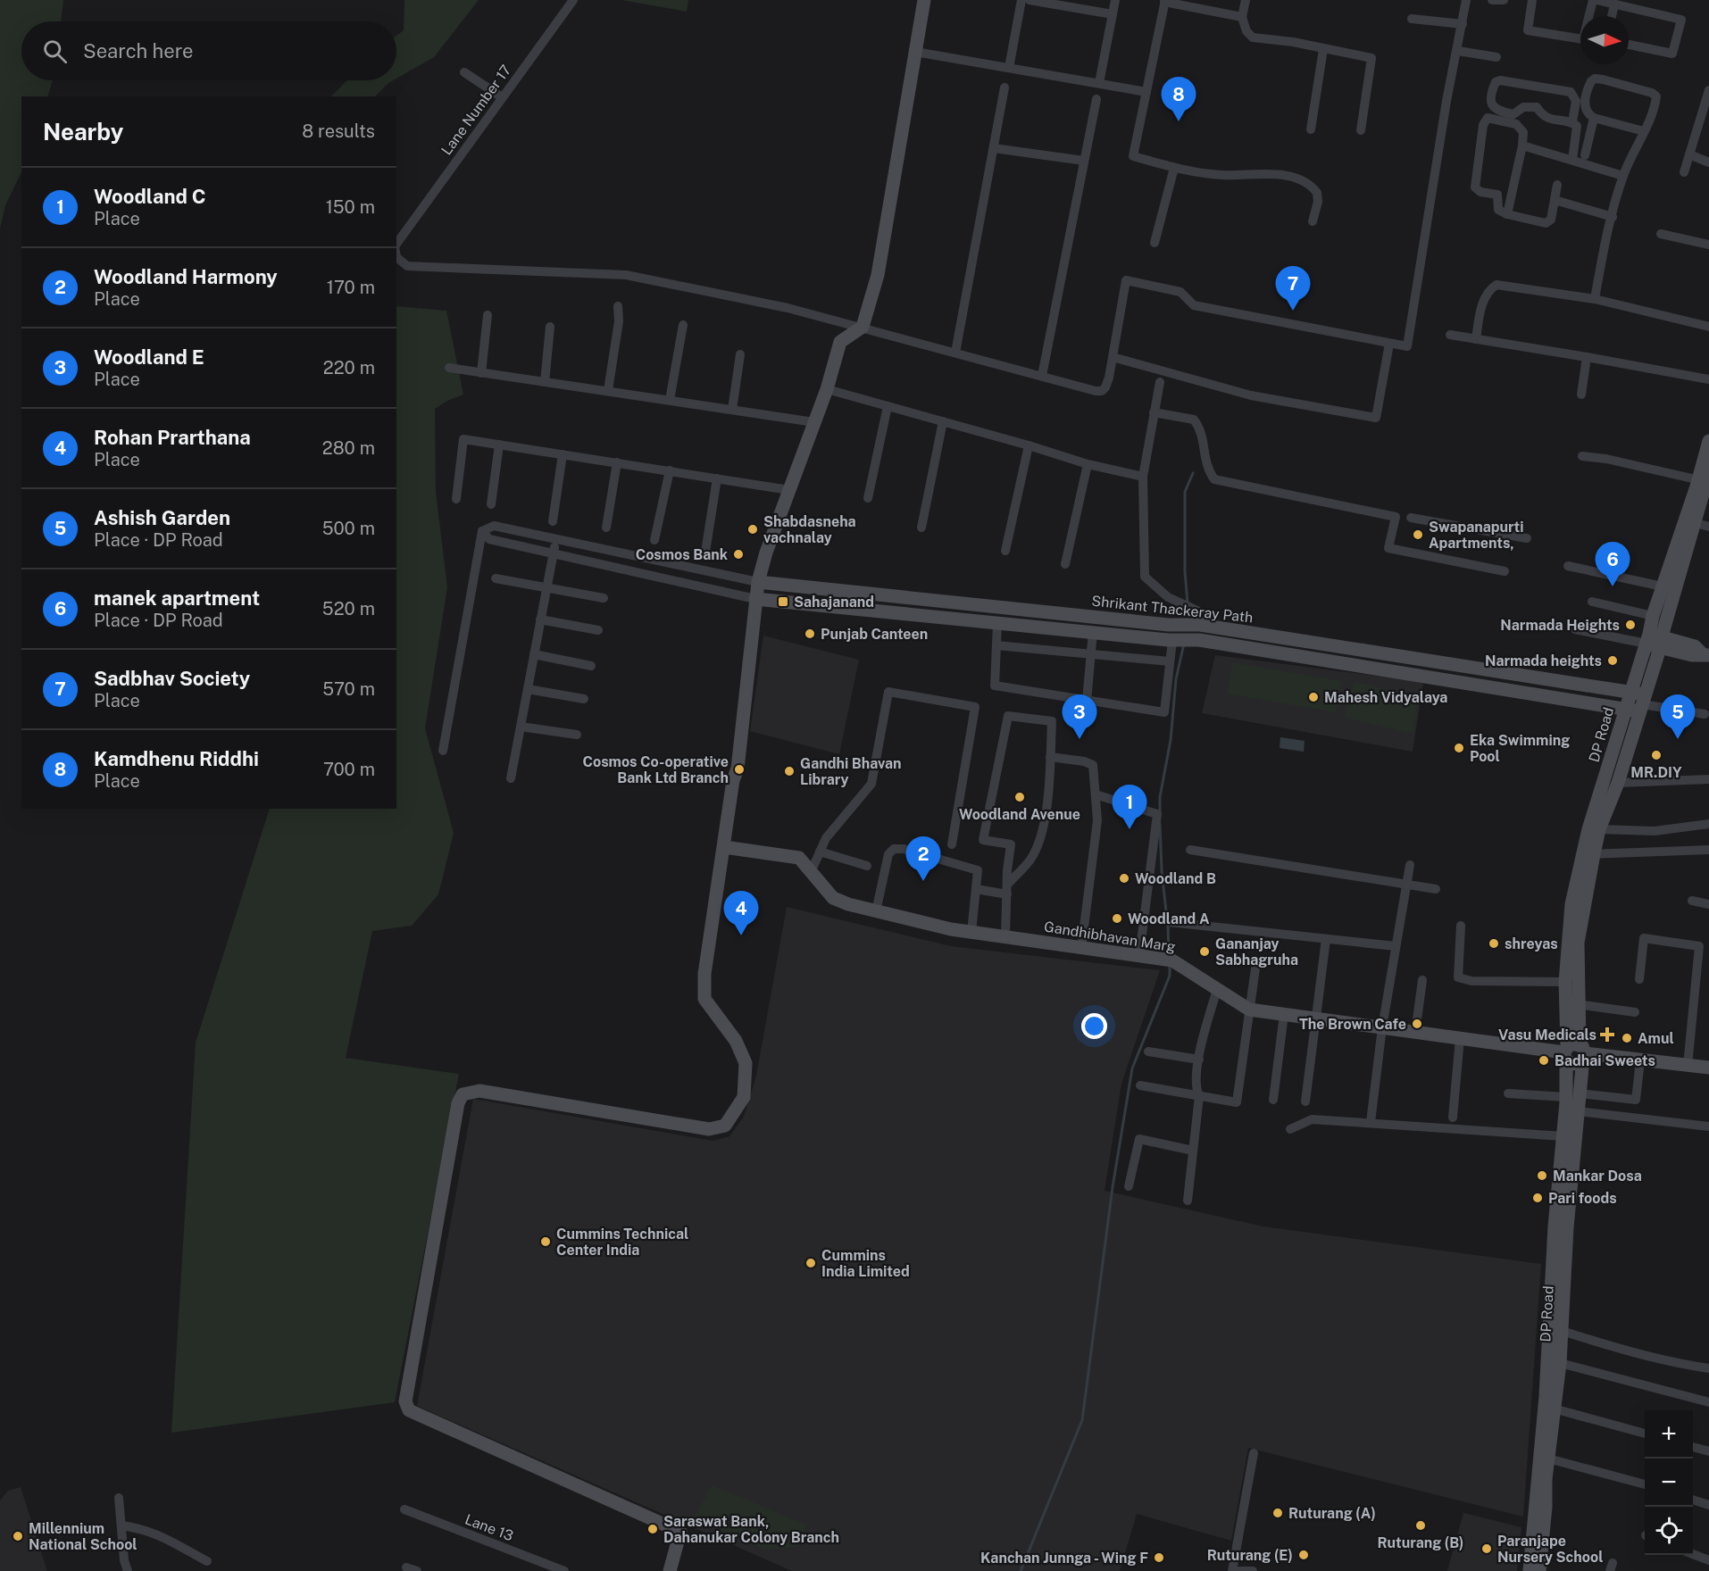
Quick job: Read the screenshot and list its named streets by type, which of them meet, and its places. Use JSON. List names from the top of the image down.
{
  "streets": {
    "street": [
      "Lane Number 17",
      "Shrikant Thackeray Path",
      "DP Road",
      "Gandhibhavan Marg",
      "Lane 13"
    ]
  },
  "crossings": [
    ["Shrikant Thackeray Path", "DP Road"],
    ["DP Road", "Gandhibhavan Marg"]
  ],
  "places": {
    "other": [
      "Shabdasneha vachnalay",
      "Swapanapurti Apartments,",
      "Cosmos Bank",
      "Narmada Heights",
      "Punjab Canteen",
      "Narmada heights",
      "Mahesh Vidyalaya",
      "Eka Swimming Pool",
      "MR.DIY",
      "Cosmos Co-operative Bank Ltd Branch",
      "Gandhi Bhavan Library",
      "Woodland Avenue",
      "Woodland B",
      "Woodland A",
      "shreyas",
      "Gananjay Sabhagruha",
      "The Brown Cafe",
      "Amul",
      "Badhai Sweets",
      "Mankar Dosa",
      "Pari foods",
      "Cummins Technical Center India",
      "Cummins India Limited",
      "Ruturang (A)",
      "Ruturang (B)",
      "Saraswat Bank, Dahanukar Colony Branch",
      "Millennium National School",
      "Paranjape Nursery School",
      "Ruturang (E)",
      "Kanchan Junnga - Wing F"
    ],
    "transit": ["Sahajanand"],
    "health": ["Vasu Medicals"]
  },
  "north": "right",
  "page": {
    "search": "Search here",
    "pins": [
      "8",
      "7",
      "6",
      "3",
      "5",
      "1",
      "2",
      "4"
    ],
    "heading": ["Nearby", "8 results"],
    "list": [
      {
        "mark": "1",
        "name": "Woodland C",
        "note": "Place",
        "value": "150 m"
      },
      {
        "mark": "2",
        "name": "Woodland Harmony",
        "note": "Place",
        "value": "170 m"
      },
      {
        "mark": "3",
        "name": "Woodland E",
        "note": "Place",
        "value": "220 m"
      },
      {
        "mark": "4",
        "name": "Rohan Prarthana",
        "note": "Place",
        "value": "280 m"
      },
      {
        "mark": "5",
        "name": "Ashish Garden",
        "note": "Place · DP Road",
        "value": "500 m"
      },
      {
        "mark": "6",
        "name": "manek apartment",
        "note": "Place · DP Road",
        "value": "520 m"
      },
      {
        "mark": "7",
        "name": "Sadbhav Society",
        "note": "Place",
        "value": "570 m"
      },
      {
        "mark": "8",
        "name": "Kamdhenu Riddhi",
        "note": "Place",
        "value": "700 m"
      }
    ],
    "map_buttons": ["+", "−"]
  }
}
